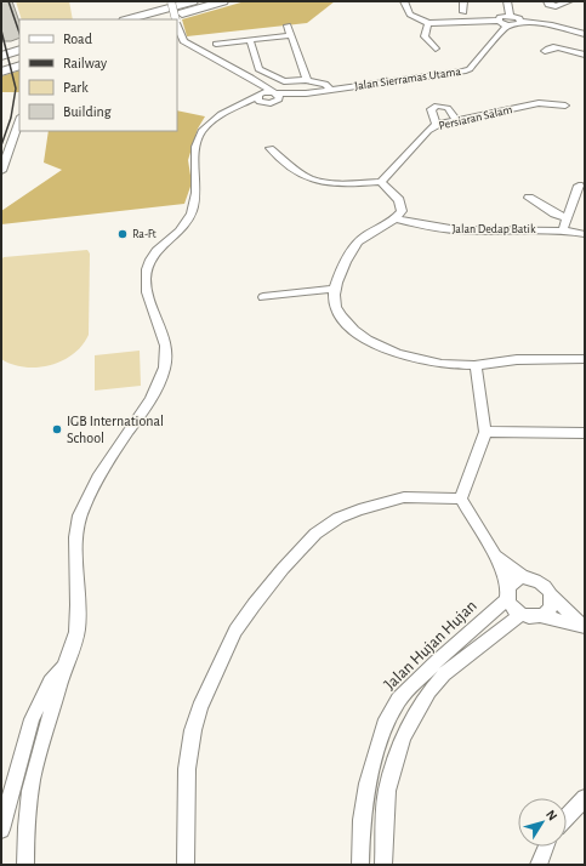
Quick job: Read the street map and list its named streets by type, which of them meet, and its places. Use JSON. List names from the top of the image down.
{
  "streets": {
    "street": [
      "Jalan Sierramas Utama",
      "Persiaran Salam",
      "Jalan Dedap Batik",
      "Jalan Hujan Hujan"
    ]
  },
  "places": ["Ra-Ft", "IGB International School"],
  "legend": [
    "Road",
    "Railway",
    "Park",
    "Building"
  ],
  "north": "top right"
}
